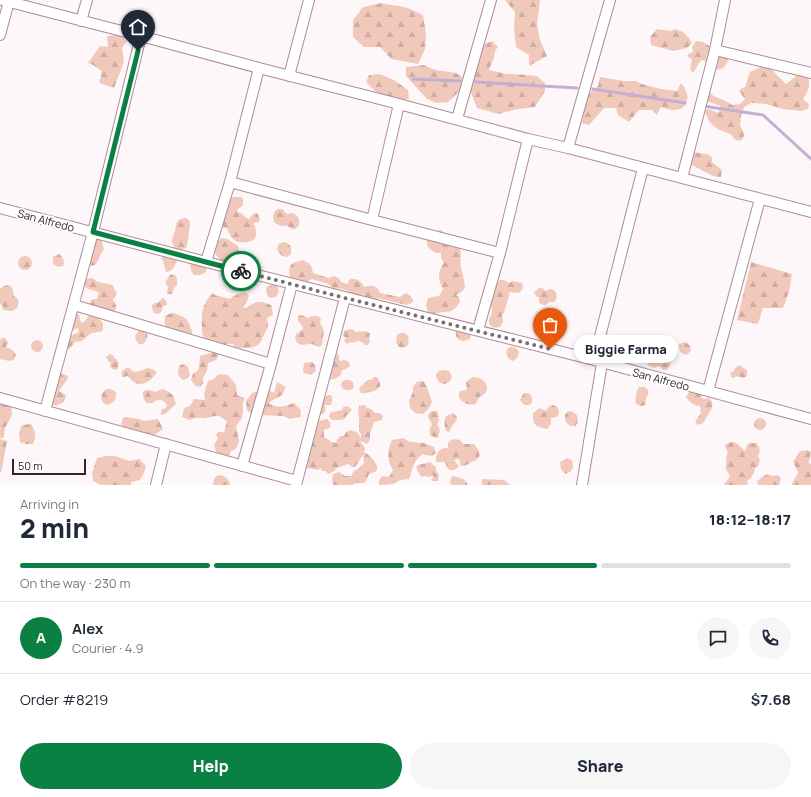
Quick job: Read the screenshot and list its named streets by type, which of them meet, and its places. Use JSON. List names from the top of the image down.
{
  "streets": {
    "street": ["San Alfredo"]
  },
  "places": ["Biggie Farma"],
  "scale_bar": "50 m",
  "page": {
    "bubble": "Biggie Farma",
    "scale": "50 m",
    "heading": ["2 min", "Arriving in", "18:12–18:17"],
    "panel": [
      "Alex",
      "Courier · 4.9",
      "Order #8219",
      "$7.68"
    ],
    "bar": "On the way · 230 m",
    "round": "A",
    "buttons": ["Help", "Share"]
  }
}
